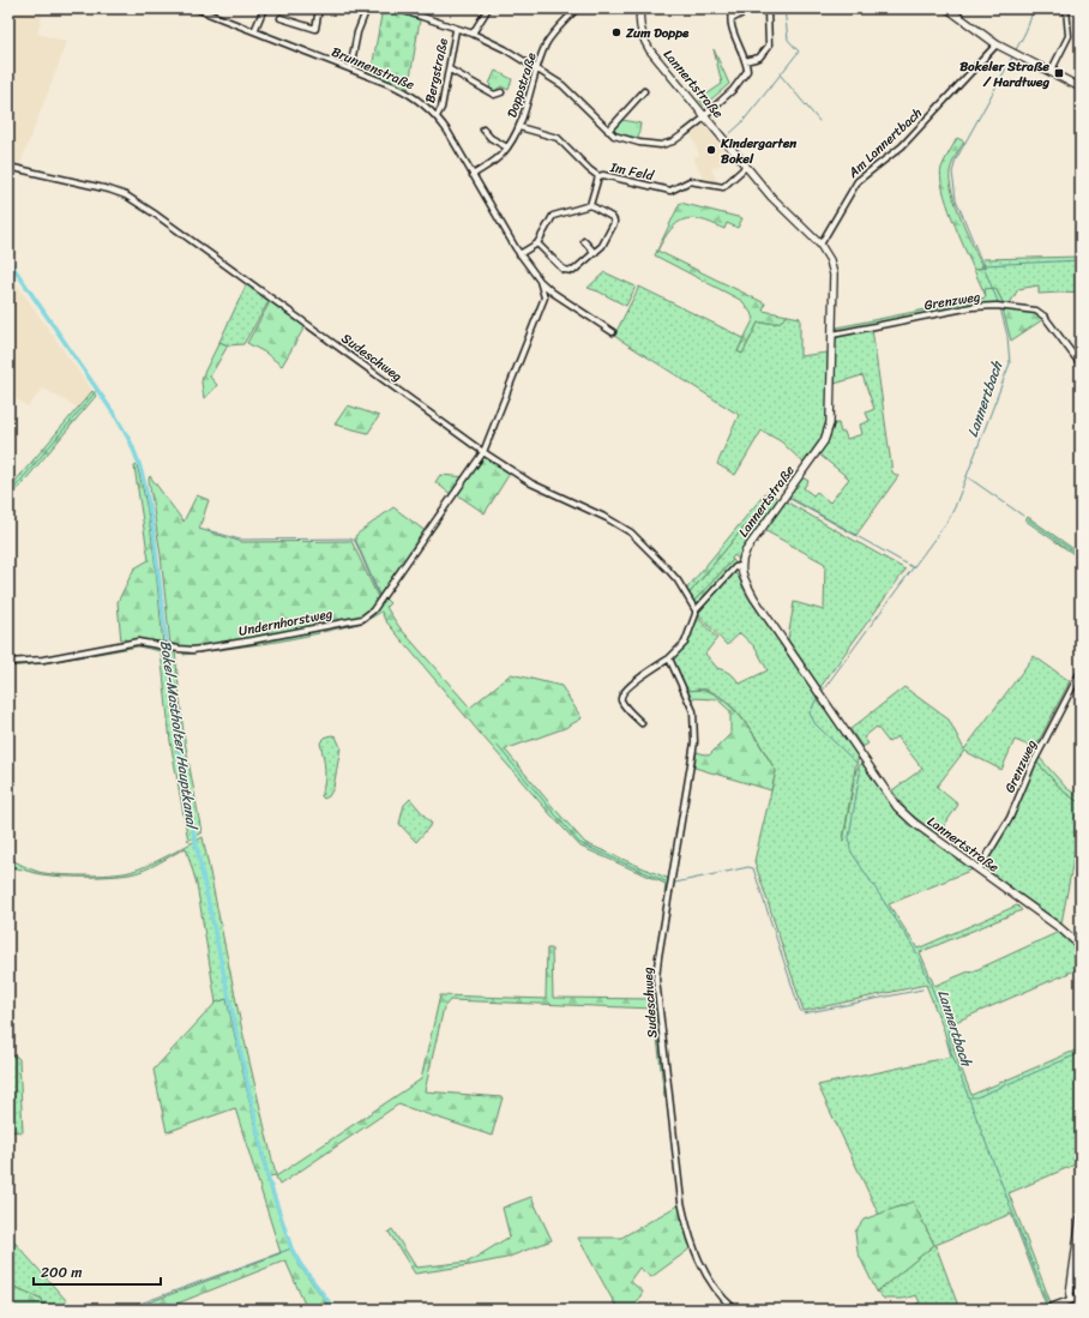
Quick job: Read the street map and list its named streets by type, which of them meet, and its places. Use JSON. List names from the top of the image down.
{
  "streets": {
    "street": [
      "Brunnenstraße",
      "Bergstraße",
      "Lannertstraße",
      "Doppstraße",
      "Am Lannertbach",
      "Im Feld",
      "Grenzweg",
      "Sudeschweg",
      "Undernhorstweg"
    ]
  },
  "crossings": [
    ["Brunnenstraße", "Bergstraße"],
    ["Brunnenstraße", "Doppstraße"],
    ["Lannertstraße", "Am Lannertbach"],
    ["Lannertstraße", "Im Feld"],
    ["Lannertstraße", "Grenzweg"],
    ["Doppstraße", "Im Feld"],
    ["Sudeschweg", "Undernhorstweg"]
  ],
  "water": ["Lannertbach", "Bokel-Mastholter Hauptkanal"],
  "places": {
    "other": ["Zum Doppe", "Kindergarten Bokel"],
    "transit": ["Bokeler Straße / Hardtweg"]
  },
  "scale_bar": "200 m"
}
